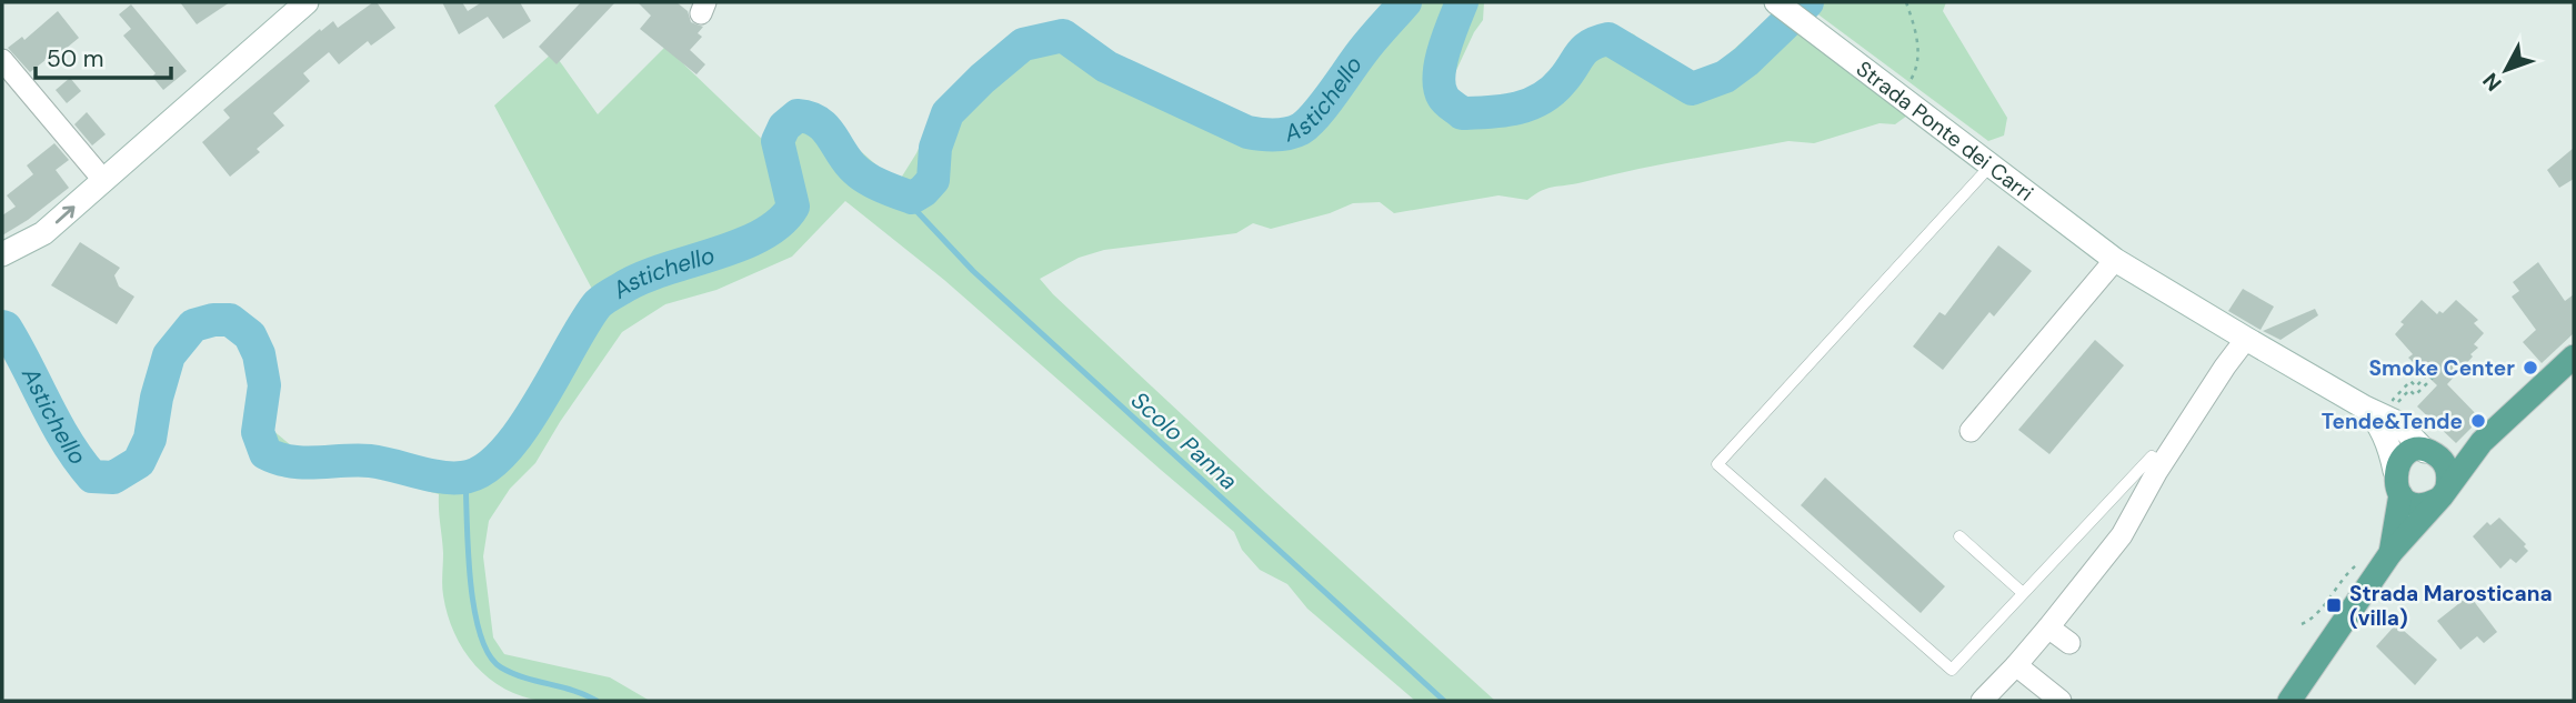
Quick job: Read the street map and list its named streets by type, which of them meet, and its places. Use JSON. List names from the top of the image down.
{
  "streets": {
    "street": ["Strada Ponte dei Carri"]
  },
  "water": ["Astichello", "Scolo Panna"],
  "places": {
    "other": ["Smoke Center", "Tende&Tende"],
    "transit": ["Strada Marosticana (villa)"]
  },
  "scale_bar": "50 m",
  "north": "bottom left"
}
